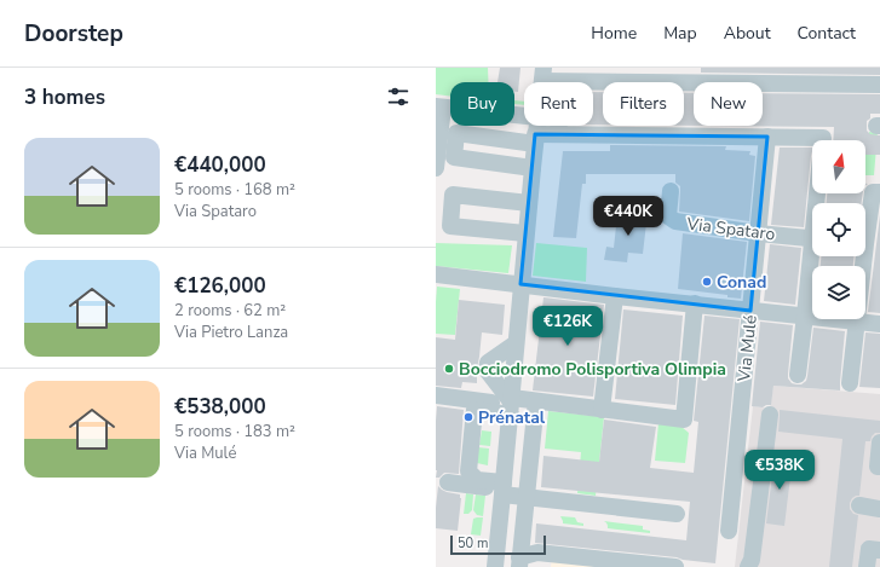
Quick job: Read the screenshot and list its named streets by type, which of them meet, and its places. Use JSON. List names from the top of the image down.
{
  "streets": {
    "street": ["Via Spataro", "Via Mulé"]
  },
  "crossings": [
    ["Via Spataro", "Via Mulé"]
  ],
  "places": ["Conad", "Bocciodromo Polisportiva Olimpia", "Prénatal"],
  "scale_bar": "50 m",
  "north": "top",
  "page": {
    "header": "Doorstep",
    "nav": [
      "Home",
      "Map",
      "About",
      "Contact"
    ],
    "heading": "3 homes",
    "chip": [
      "Buy",
      "Rent",
      "Filters",
      "New"
    ],
    "list": [
      {
        "name": "€440,000",
        "note": "5 rooms · 168 m² · Via Spataro"
      },
      {
        "name": "€126,000",
        "note": "2 rooms · 62 m² · Via Pietro Lanza"
      },
      {
        "name": "€538,000",
        "note": "5 rooms · 183 m² · Via Mulé"
      }
    ],
    "price": ["€440K", "€126K", "€538K"],
    "scale": "50 m"
  }
}
